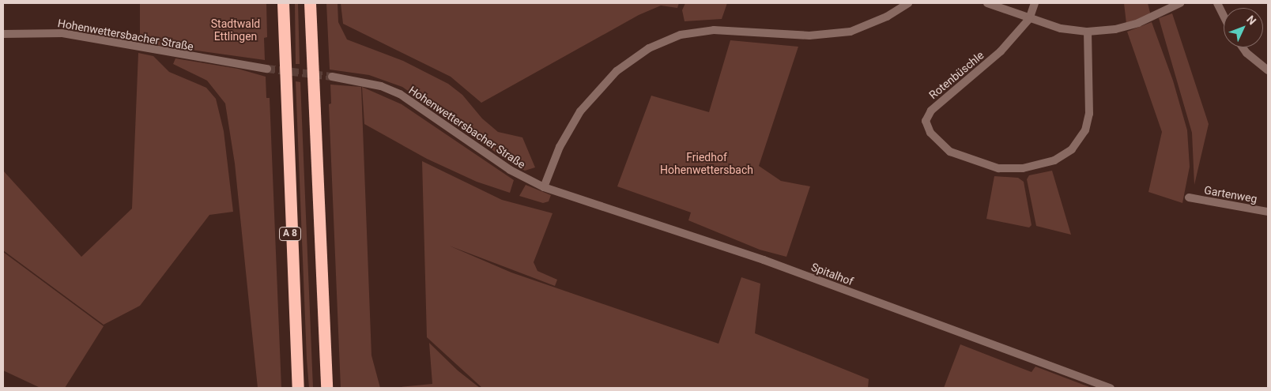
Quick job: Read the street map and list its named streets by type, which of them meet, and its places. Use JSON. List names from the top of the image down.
{
  "streets": {
    "highway": ["A 8"],
    "street": [
      "Hohenwettersbacher Straße",
      "Rotenbüschle",
      "Gartenweg",
      "Spitalhof"
    ]
  },
  "crossings": [
    ["Hohenwettersbacher Straße", "Spitalhof"]
  ],
  "parks": ["Stadtwald Ettlingen", "Friedhof Hohenwettersbach"],
  "north": "top right"
}
